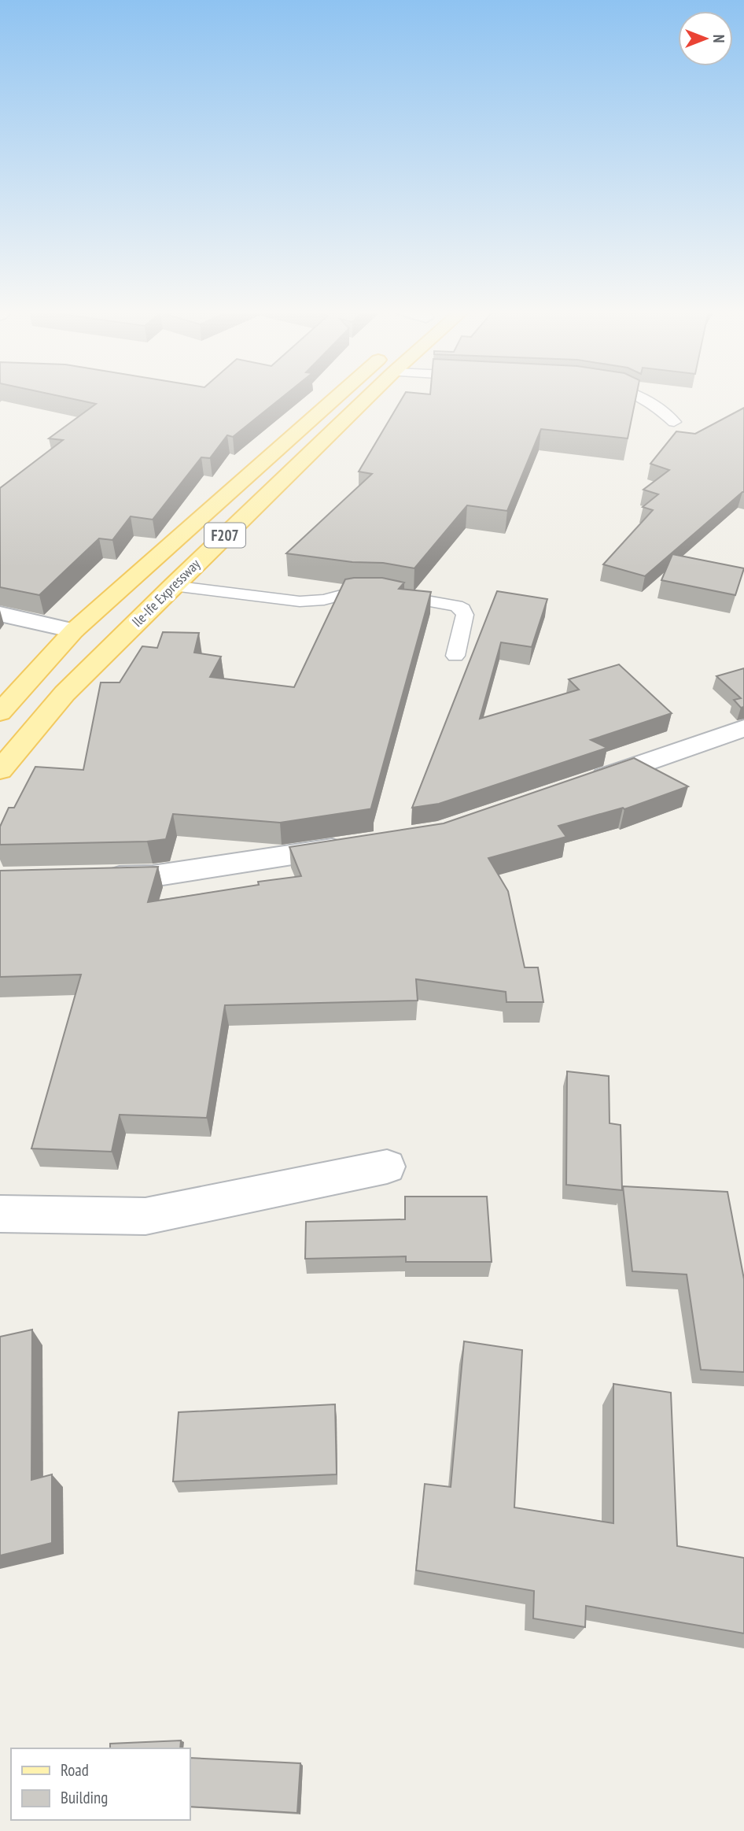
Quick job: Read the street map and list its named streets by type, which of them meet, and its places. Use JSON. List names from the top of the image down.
{
  "streets": {
    "main road": ["F207", "Ile-Ife Expressway"]
  },
  "legend": ["Road", "Building"],
  "north": "right"
}
